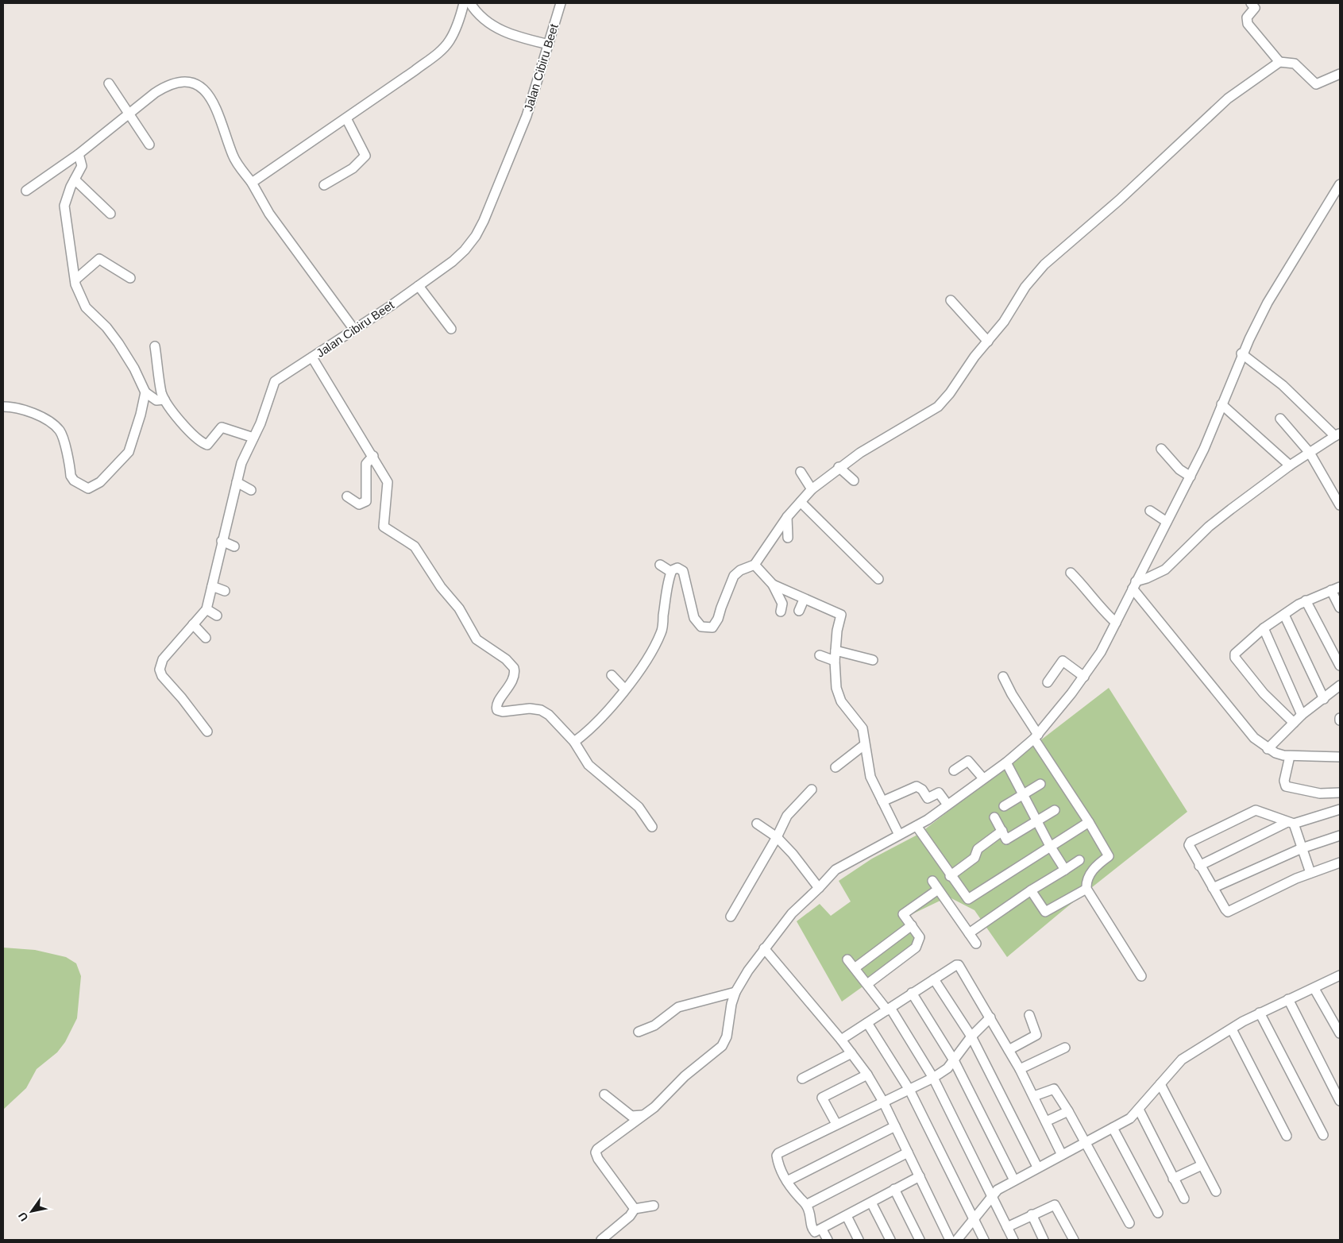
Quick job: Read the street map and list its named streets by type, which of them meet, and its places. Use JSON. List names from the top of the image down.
{
  "streets": {
    "street": ["Jalan Cibiru Beet"]
  },
  "north": "bottom left"
}
